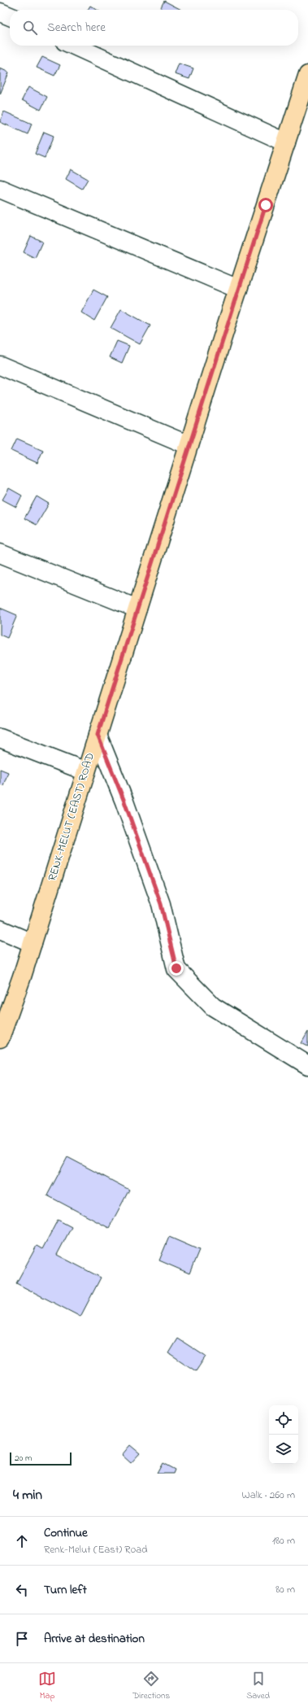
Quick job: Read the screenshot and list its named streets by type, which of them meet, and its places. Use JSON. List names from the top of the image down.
{
  "streets": {
    "main road": ["RENK-MELUT (EAST) ROAD"]
  },
  "scale_bar": "20 m",
  "page": {
    "search": "Search here",
    "scale": "20 m",
    "heading": ["4 min", "Walk · 260 m"],
    "list": [
      ["Continue", "Renk-Melut (East) Road", "180 m"],
      ["Turn left", "80 m"],
      "Arrive at destination"
    ],
    "nav": ["Map", "Directions", "Saved"]
  }
}
